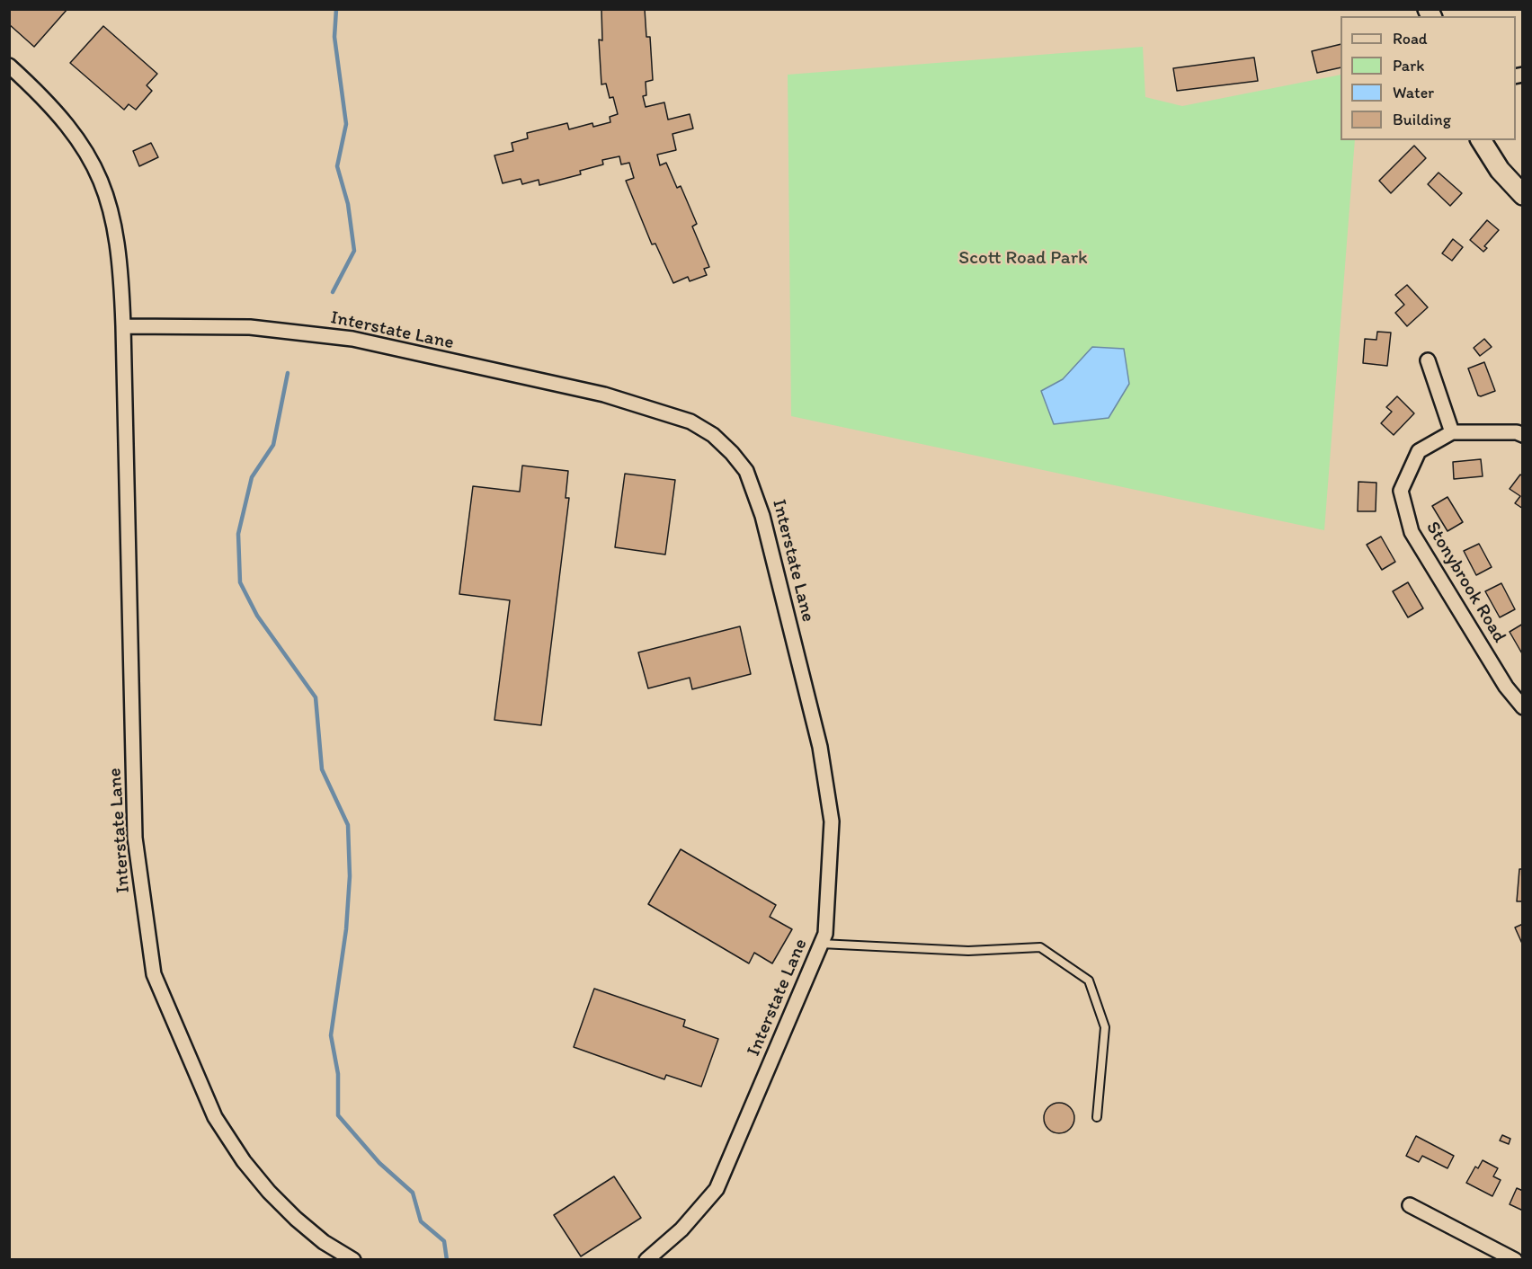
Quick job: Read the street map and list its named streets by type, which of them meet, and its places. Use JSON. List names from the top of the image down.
{
  "streets": {
    "street": ["Interstate Lane", "Stonybrook Road"]
  },
  "parks": ["Scott Road Park"],
  "legend": [
    "Road",
    "Park",
    "Water",
    "Building"
  ]
}
